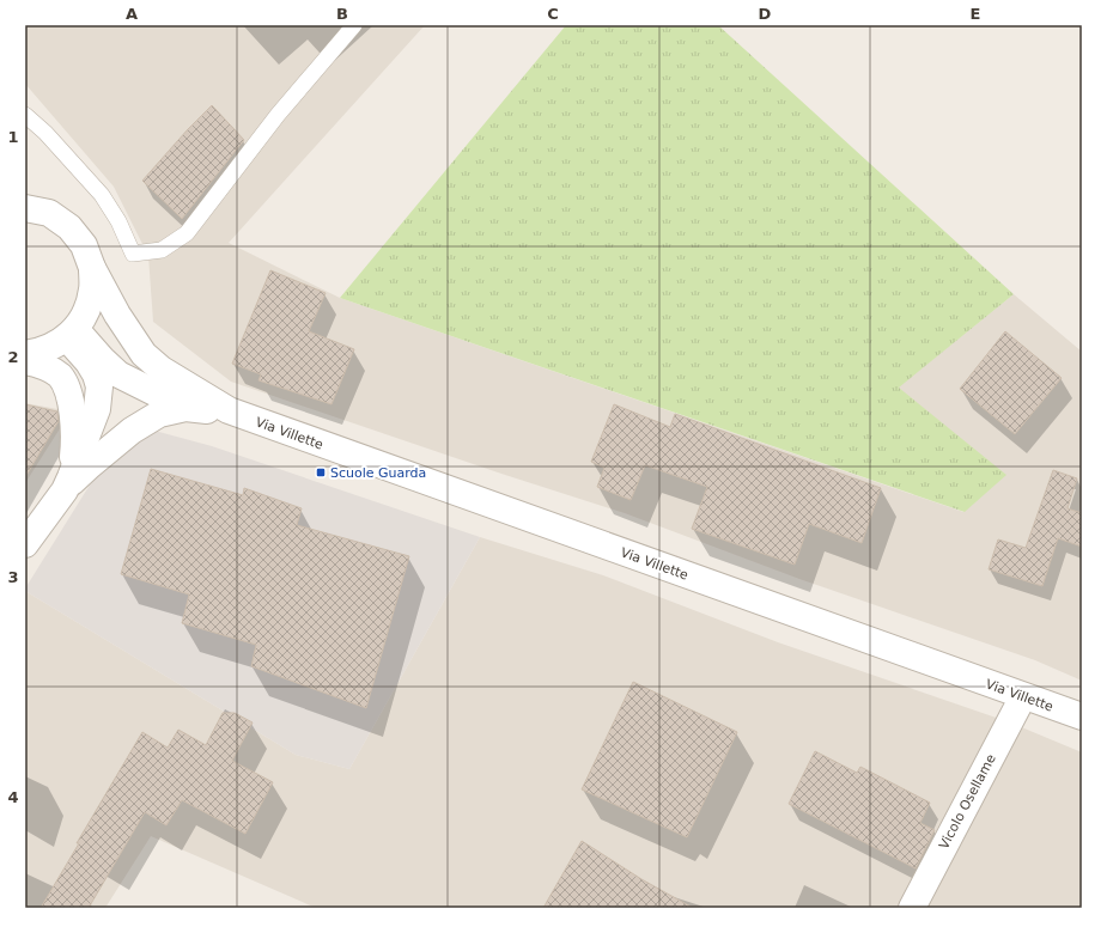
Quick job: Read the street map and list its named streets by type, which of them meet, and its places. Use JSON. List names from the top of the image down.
{
  "streets": {
    "street": ["Via Villette", "Vicolo Osellame"]
  },
  "crossings": [
    ["Via Villette", "Vicolo Osellame"]
  ],
  "places": {
    "transit": ["Scuole Guarda"]
  },
  "grid": {
    "columns": [
      "A",
      "B",
      "C",
      "D",
      "E"
    ],
    "rows": [
      "1",
      "2",
      "3",
      "4"
    ]
  }
}
